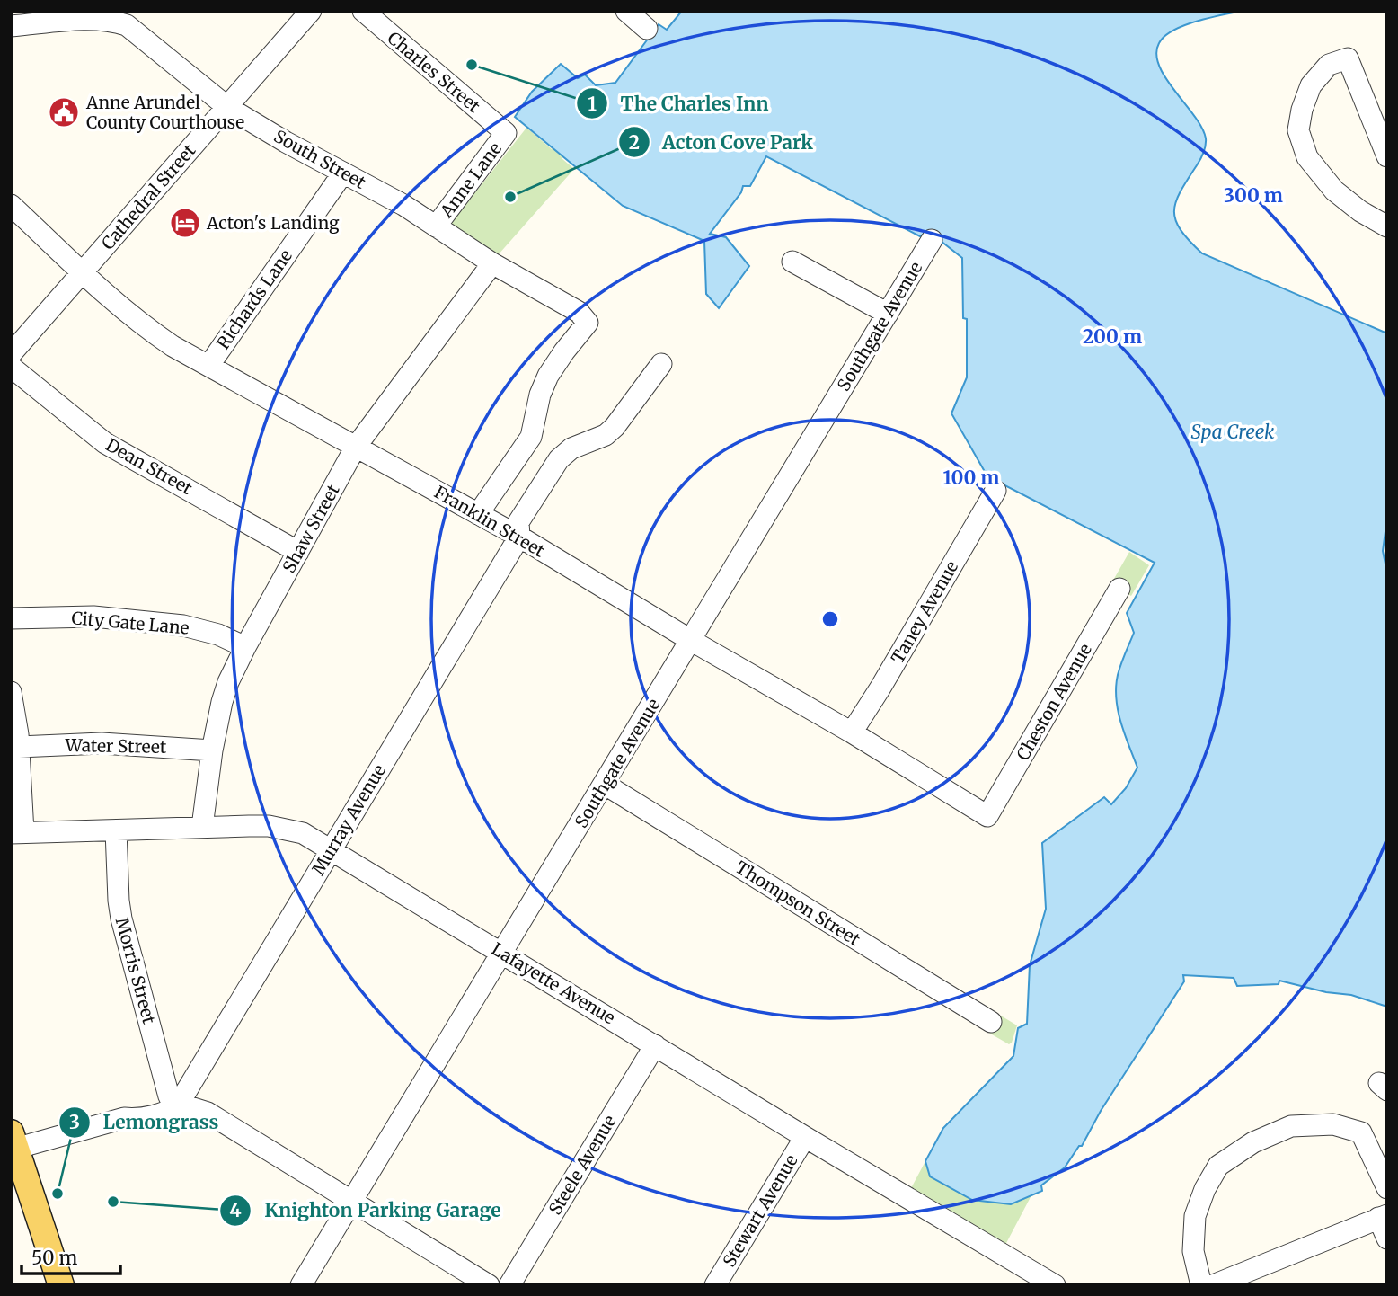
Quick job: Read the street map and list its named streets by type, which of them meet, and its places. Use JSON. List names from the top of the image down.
{
  "streets": {
    "street": [
      "Charles Street",
      "South Street",
      "Anne Lane",
      "Cathedral Street",
      "Richards Lane",
      "Southgate Avenue",
      "Dean Street",
      "Franklin Street",
      "Shaw Street",
      "Taney Avenue",
      "City Gate Lane",
      "Cheston Avenue",
      "Water Street",
      "Murray Avenue",
      "Thompson Street",
      "Morris Street",
      "Lafayette Avenue",
      "Steele Avenue",
      "Stewart Avenue"
    ]
  },
  "crossings": [
    ["Charles Street", "Anne Lane"],
    ["South Street", "Anne Lane"],
    ["South Street", "Cathedral Street"],
    ["South Street", "Richards Lane"],
    ["South Street", "Franklin Street"],
    ["South Street", "Shaw Street"],
    ["Cathedral Street", "Franklin Street"],
    ["Richards Lane", "Franklin Street"],
    ["Southgate Avenue", "Franklin Street"],
    ["Southgate Avenue", "Thompson Street"],
    ["Southgate Avenue", "Lafayette Avenue"],
    ["Dean Street", "Shaw Street"],
    ["Franklin Street", "Shaw Street"],
    ["Franklin Street", "Taney Avenue"],
    ["Franklin Street", "Cheston Avenue"],
    ["Franklin Street", "Murray Avenue"],
    ["Shaw Street", "City Gate Lane"],
    ["Shaw Street", "Water Street"],
    ["Shaw Street", "Lafayette Avenue"],
    ["Murray Avenue", "Morris Street"],
    ["Murray Avenue", "Lafayette Avenue"],
    ["Morris Street", "Lafayette Avenue"],
    ["Lafayette Avenue", "Steele Avenue"],
    ["Lafayette Avenue", "Stewart Avenue"]
  ],
  "water": ["Spa Creek"],
  "places": {
    "other": [
      "The Charles Inn",
      "Acton Cove Park",
      "Lemongrass",
      "Knighton Parking Garage"
    ],
    "public building": ["Anne Arundel County Courthouse"],
    "hotel": ["Acton's Landing"]
  },
  "scale_bar": "50 m",
  "rings": ["300 m", "200 m", "100 m"]
}
